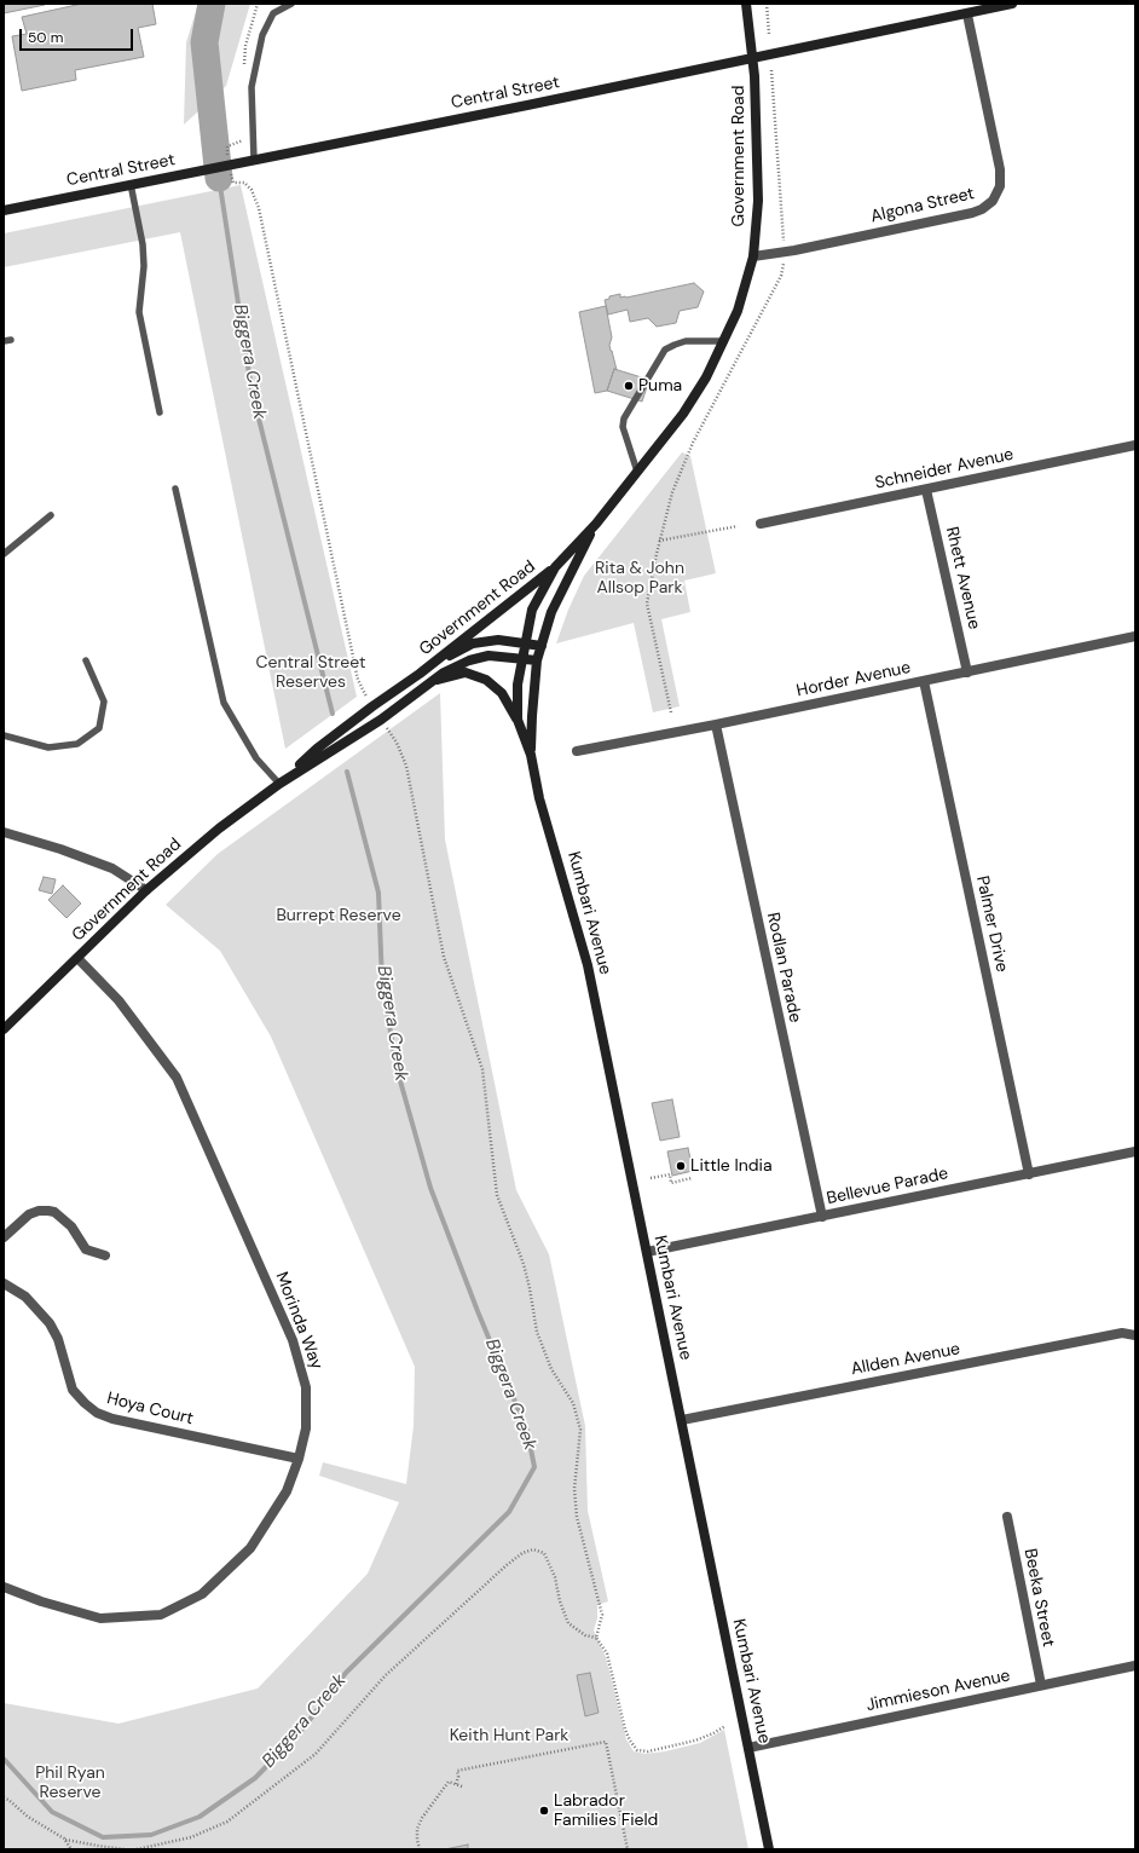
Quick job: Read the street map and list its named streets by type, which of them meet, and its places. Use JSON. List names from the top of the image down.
{
  "streets": {
    "main road": ["Central Street", "Government Road", "Kumbari Avenue"],
    "street": [
      "Algona Street",
      "Schneider Avenue",
      "Rhett Avenue",
      "Horder Avenue",
      "Palmer Drive",
      "Rodlan Parade",
      "Bellevue Parade",
      "Morinda Way",
      "Allden Avenue",
      "Hoya Court",
      "Beeka Street",
      "Jimmieson Avenue"
    ]
  },
  "crossings": [
    ["Central Street", "Government Road"],
    ["Central Street", "Algona Street"],
    ["Government Road", "Algona Street"],
    ["Government Road", "Kumbari Avenue"],
    ["Government Road", "Morinda Way"],
    ["Schneider Avenue", "Rhett Avenue"],
    ["Rhett Avenue", "Horder Avenue"],
    ["Horder Avenue", "Palmer Drive"],
    ["Horder Avenue", "Rodlan Parade"],
    ["Kumbari Avenue", "Bellevue Parade"],
    ["Kumbari Avenue", "Allden Avenue"],
    ["Kumbari Avenue", "Jimmieson Avenue"],
    ["Palmer Drive", "Bellevue Parade"],
    ["Rodlan Parade", "Bellevue Parade"],
    ["Morinda Way", "Hoya Court"],
    ["Beeka Street", "Jimmieson Avenue"]
  ],
  "water": ["Biggera Creek"],
  "parks": [
    "Rita & John Allsop Park",
    "Central Street Reserves",
    "Burrept Reserve",
    "Keith Hunt Park",
    "Phil Ryan Reserve"
  ],
  "places": ["Puma", "Little India", "Labrador Families Field"],
  "scale_bar": "50 m"
}
